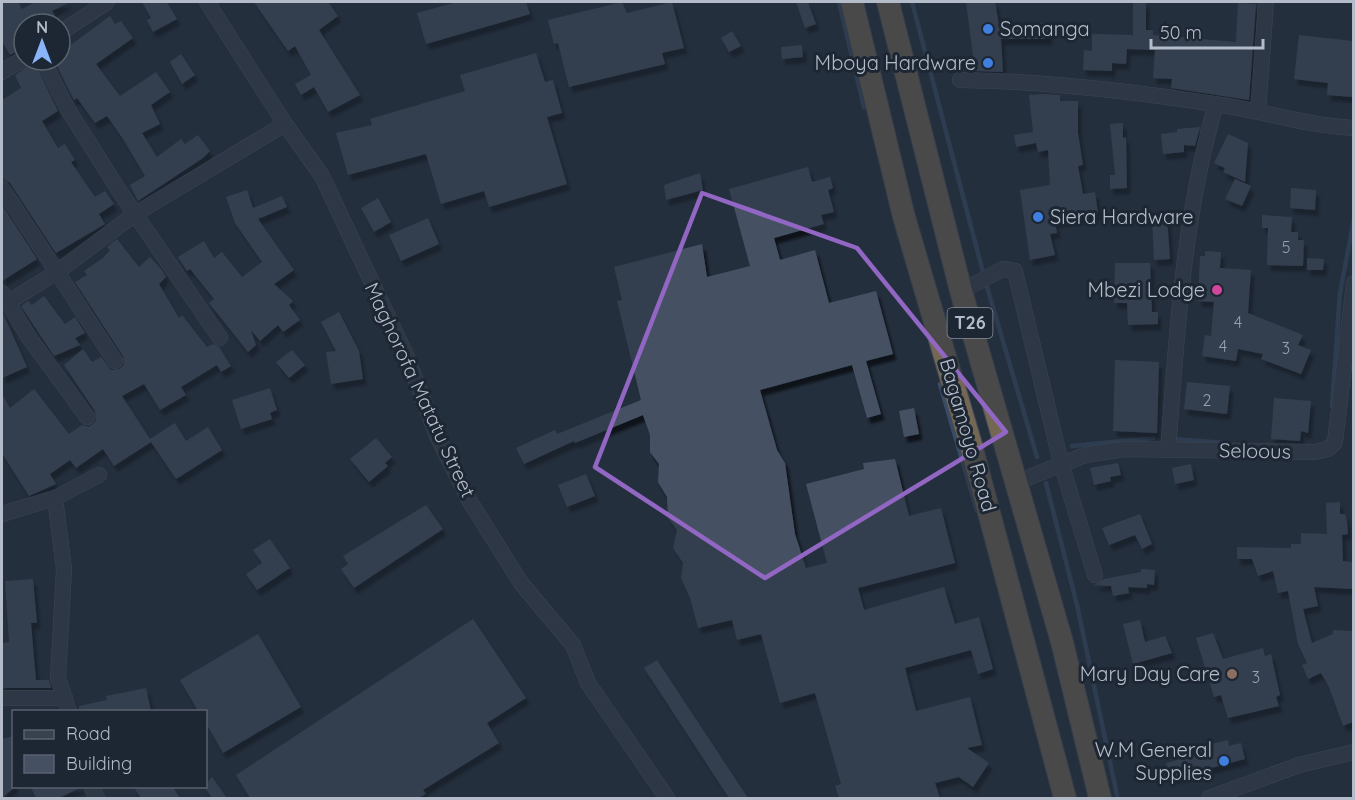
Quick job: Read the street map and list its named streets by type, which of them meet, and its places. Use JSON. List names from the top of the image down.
{
  "streets": {
    "highway": ["T26", "Bagamoyo Road"],
    "street": ["Maghorofa Matatu Street", "Seloous"]
  },
  "crossings": [
    ["Bagamoyo Road", "Seloous"]
  ],
  "places": [
    "Somanga",
    "Mboya Hardware",
    "Siera Hardware",
    "Mbezi Lodge",
    "Mary Day Care",
    "W.M General Supplies"
  ],
  "house_numbers": [
    "5",
    "4",
    "4",
    "3",
    "2",
    "3"
  ],
  "legend": ["Road", "Building"],
  "scale_bar": "50 m",
  "north": "top"
}
